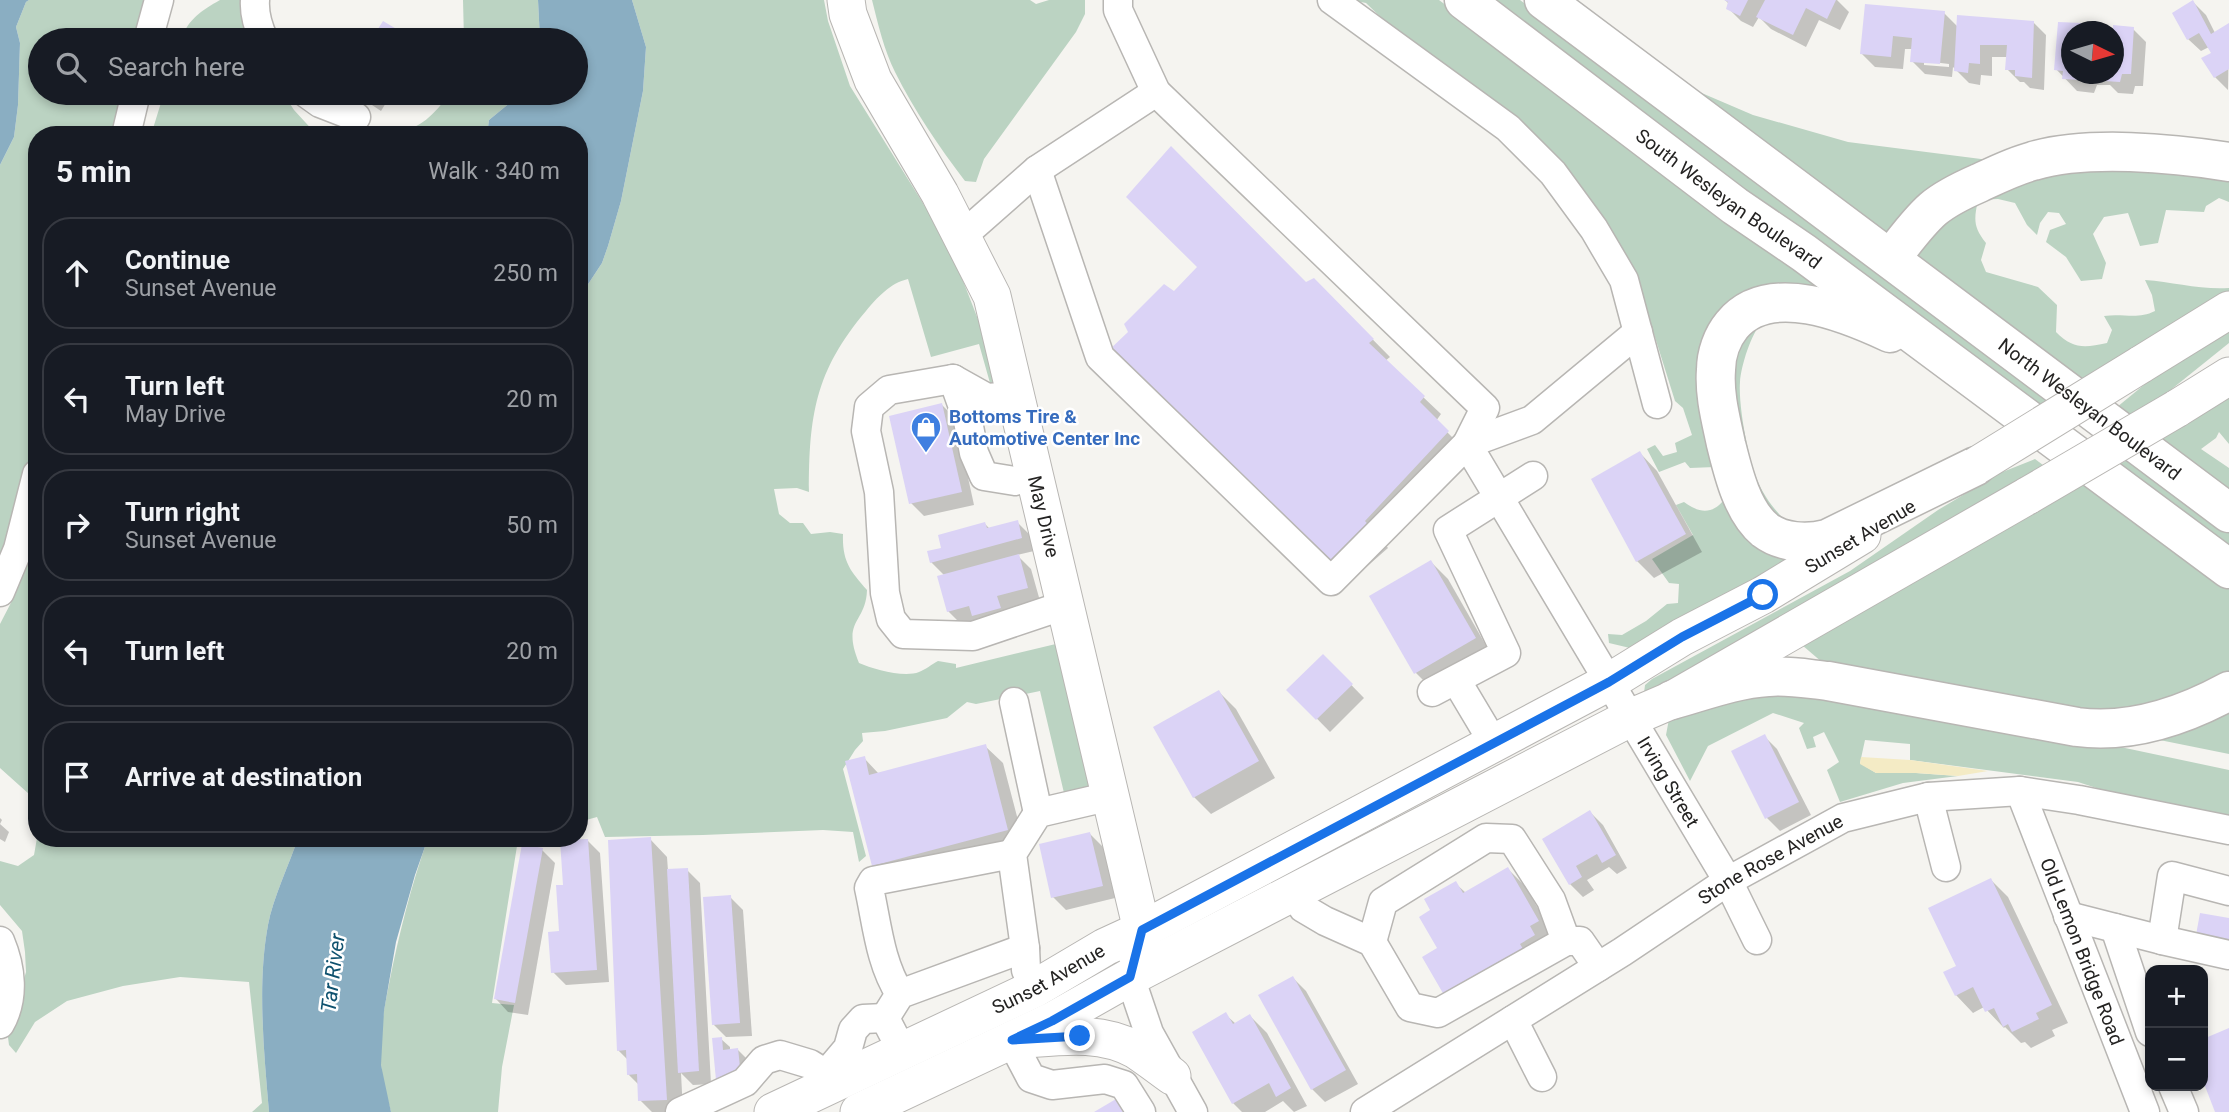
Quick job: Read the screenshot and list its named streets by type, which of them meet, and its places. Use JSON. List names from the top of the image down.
{
  "streets": {
    "highway": ["South Wesleyan Boulevard", "North Wesleyan Boulevard"],
    "main road": ["May Drive", "Sunset Avenue"],
    "street": ["Irving Street", "Stone Rose Avenue", "Old Lemon Bridge Road"]
  },
  "crossings": [
    ["May Drive", "Sunset Avenue"],
    ["Sunset Avenue", "Irving Street"],
    ["Irving Street", "Stone Rose Avenue"],
    ["Stone Rose Avenue", "Old Lemon Bridge Road"]
  ],
  "water": ["Tar River"],
  "places": {
    "shop": ["Bottoms Tire & Automotive Center Inc"]
  },
  "north": "right",
  "page": {
    "search": "Search here",
    "heading": ["5 min", "Walk · 340 m"],
    "list": [
      ["Continue", "Sunset Avenue", "250 m"],
      ["Turn left", "May Drive", "20 m"],
      ["Turn right", "Sunset Avenue", "50 m"],
      ["Turn left", "20 m"],
      "Arrive at destination"
    ],
    "map_buttons": ["+", "−"]
  }
}
